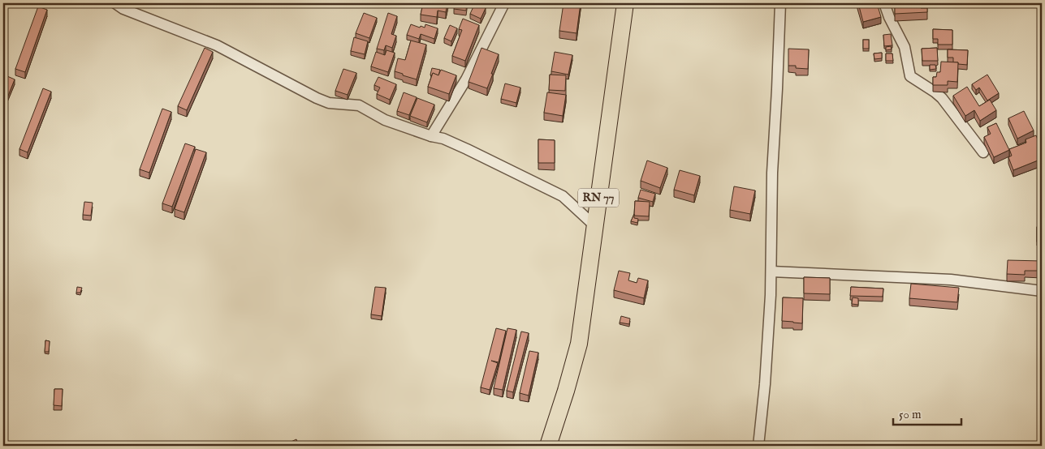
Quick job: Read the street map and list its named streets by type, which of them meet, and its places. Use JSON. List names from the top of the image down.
{
  "streets": {
    "main road": ["RN 77"]
  },
  "scale_bar": "50 m"
}
